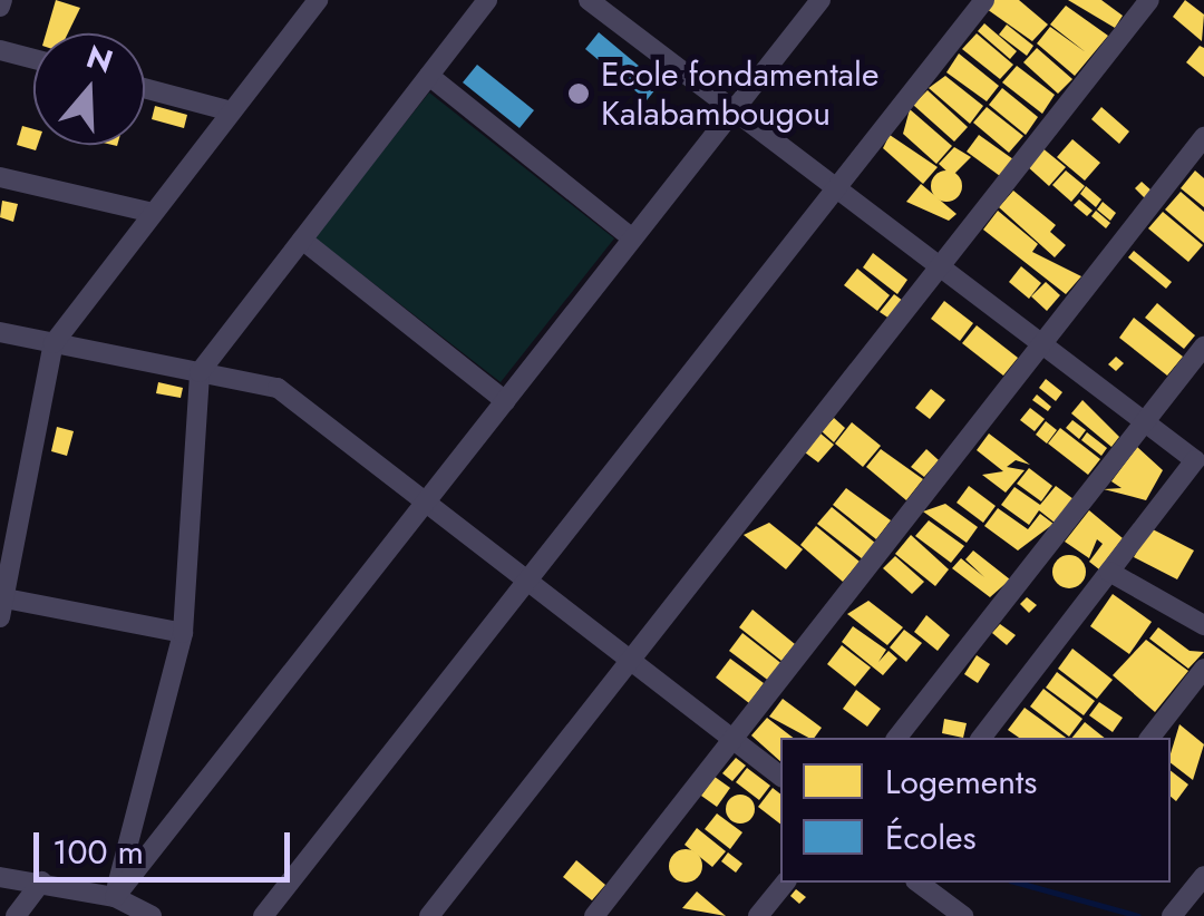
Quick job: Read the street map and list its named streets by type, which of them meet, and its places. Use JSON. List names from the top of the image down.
{
  "places": ["Ecole fondamentale Kalabambougou"],
  "legend": ["Logements", "Écoles"],
  "scale_bar": "100 m",
  "north": "top"
}
